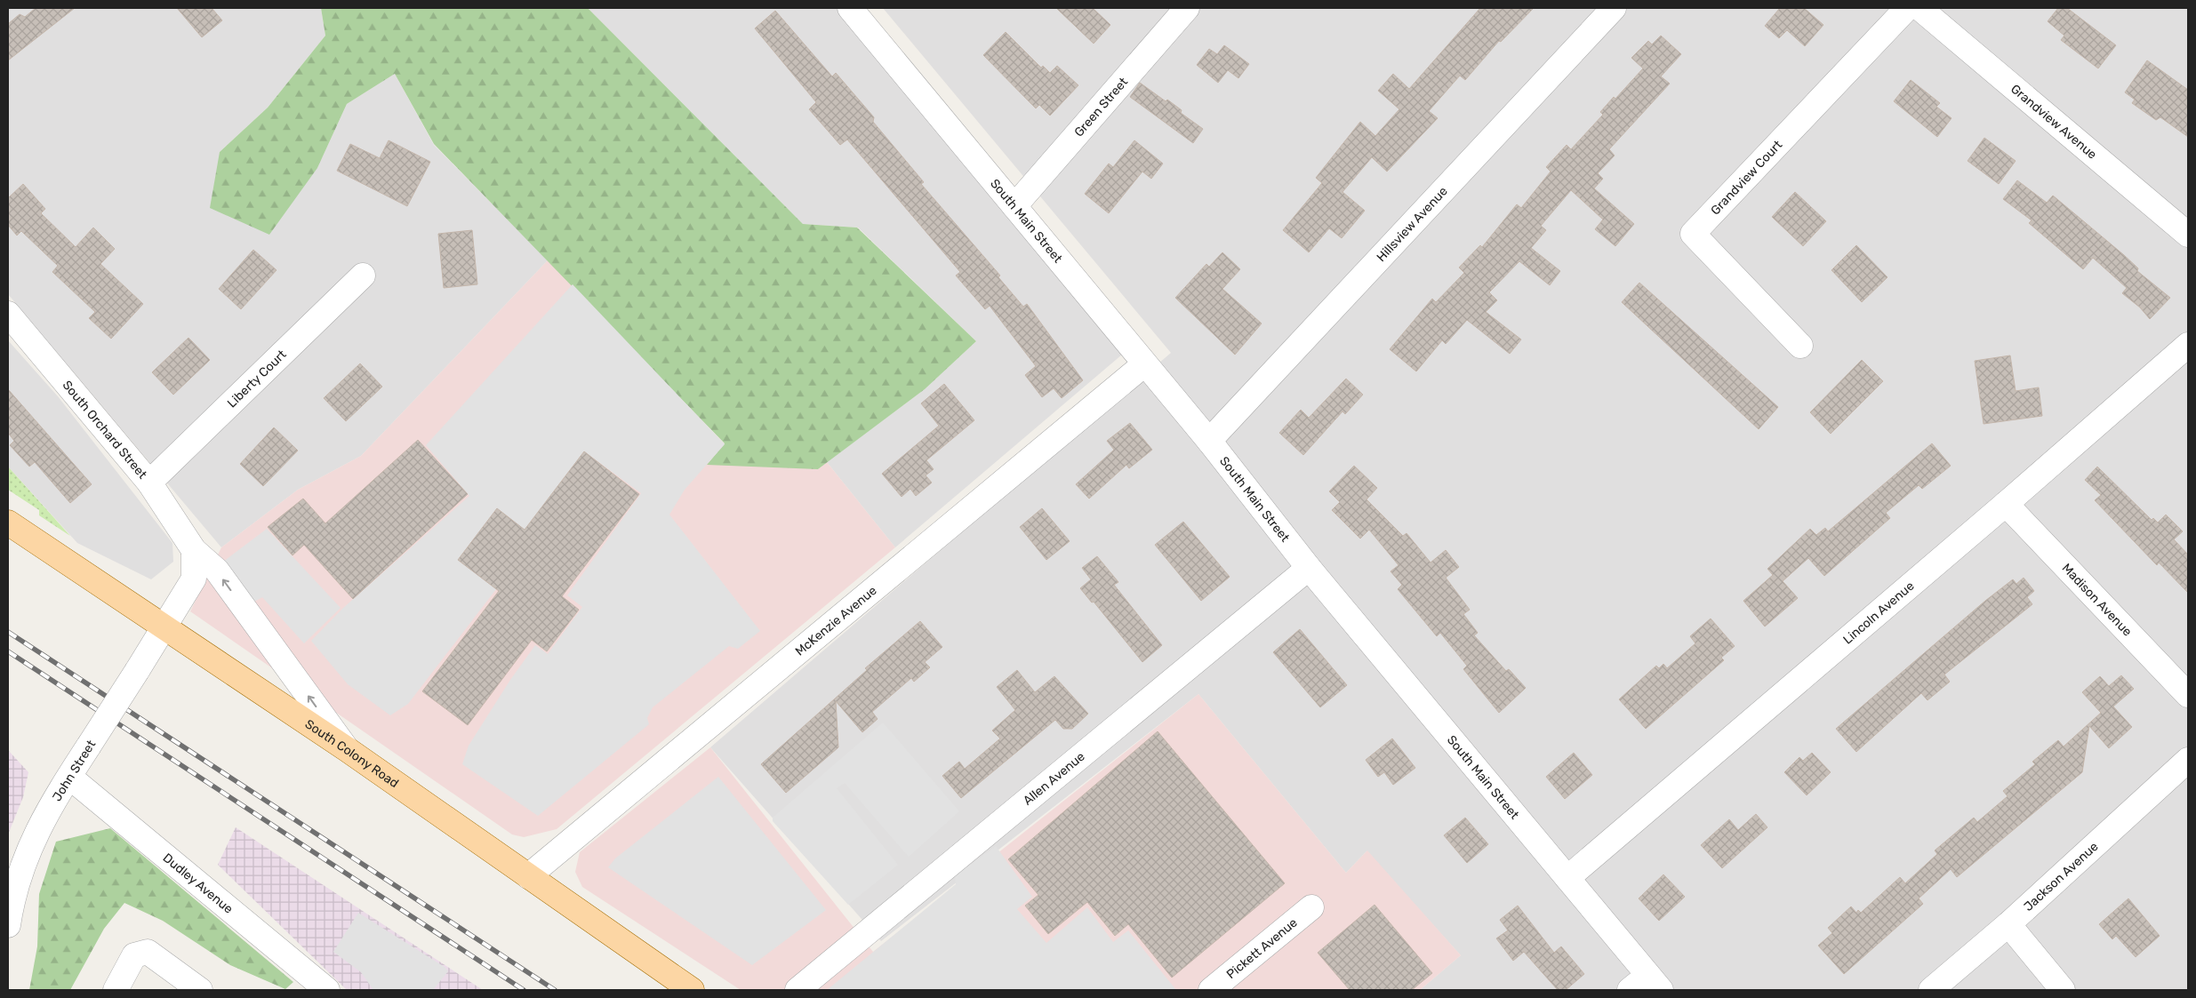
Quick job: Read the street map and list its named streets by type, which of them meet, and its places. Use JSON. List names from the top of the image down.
{
  "streets": {
    "main road": ["South Colony Road"],
    "street": [
      "Green Street",
      "Grandview Avenue",
      "Grandview Court",
      "South Main Street",
      "Hillsview Avenue",
      "Liberty Court",
      "South Orchard Street",
      "Madison Avenue",
      "Lincoln Avenue",
      "McKenzie Avenue",
      "John Street",
      "Allen Avenue",
      "Jackson Avenue",
      "Dudley Avenue",
      "Pickett Avenue"
    ]
  },
  "crossings": [
    ["Green Street", "South Main Street"],
    ["South Main Street", "Hillsview Avenue"],
    ["South Main Street", "Lincoln Avenue"],
    ["South Main Street", "McKenzie Avenue"],
    ["South Main Street", "Allen Avenue"],
    ["Liberty Court", "South Orchard Street"],
    ["South Orchard Street", "South Colony Road"],
    ["Madison Avenue", "Lincoln Avenue"],
    ["McKenzie Avenue", "South Colony Road"],
    ["South Colony Road", "John Street"],
    ["John Street", "Dudley Avenue"]
  ],
  "one_way": ["South Orchard Street"]
}
